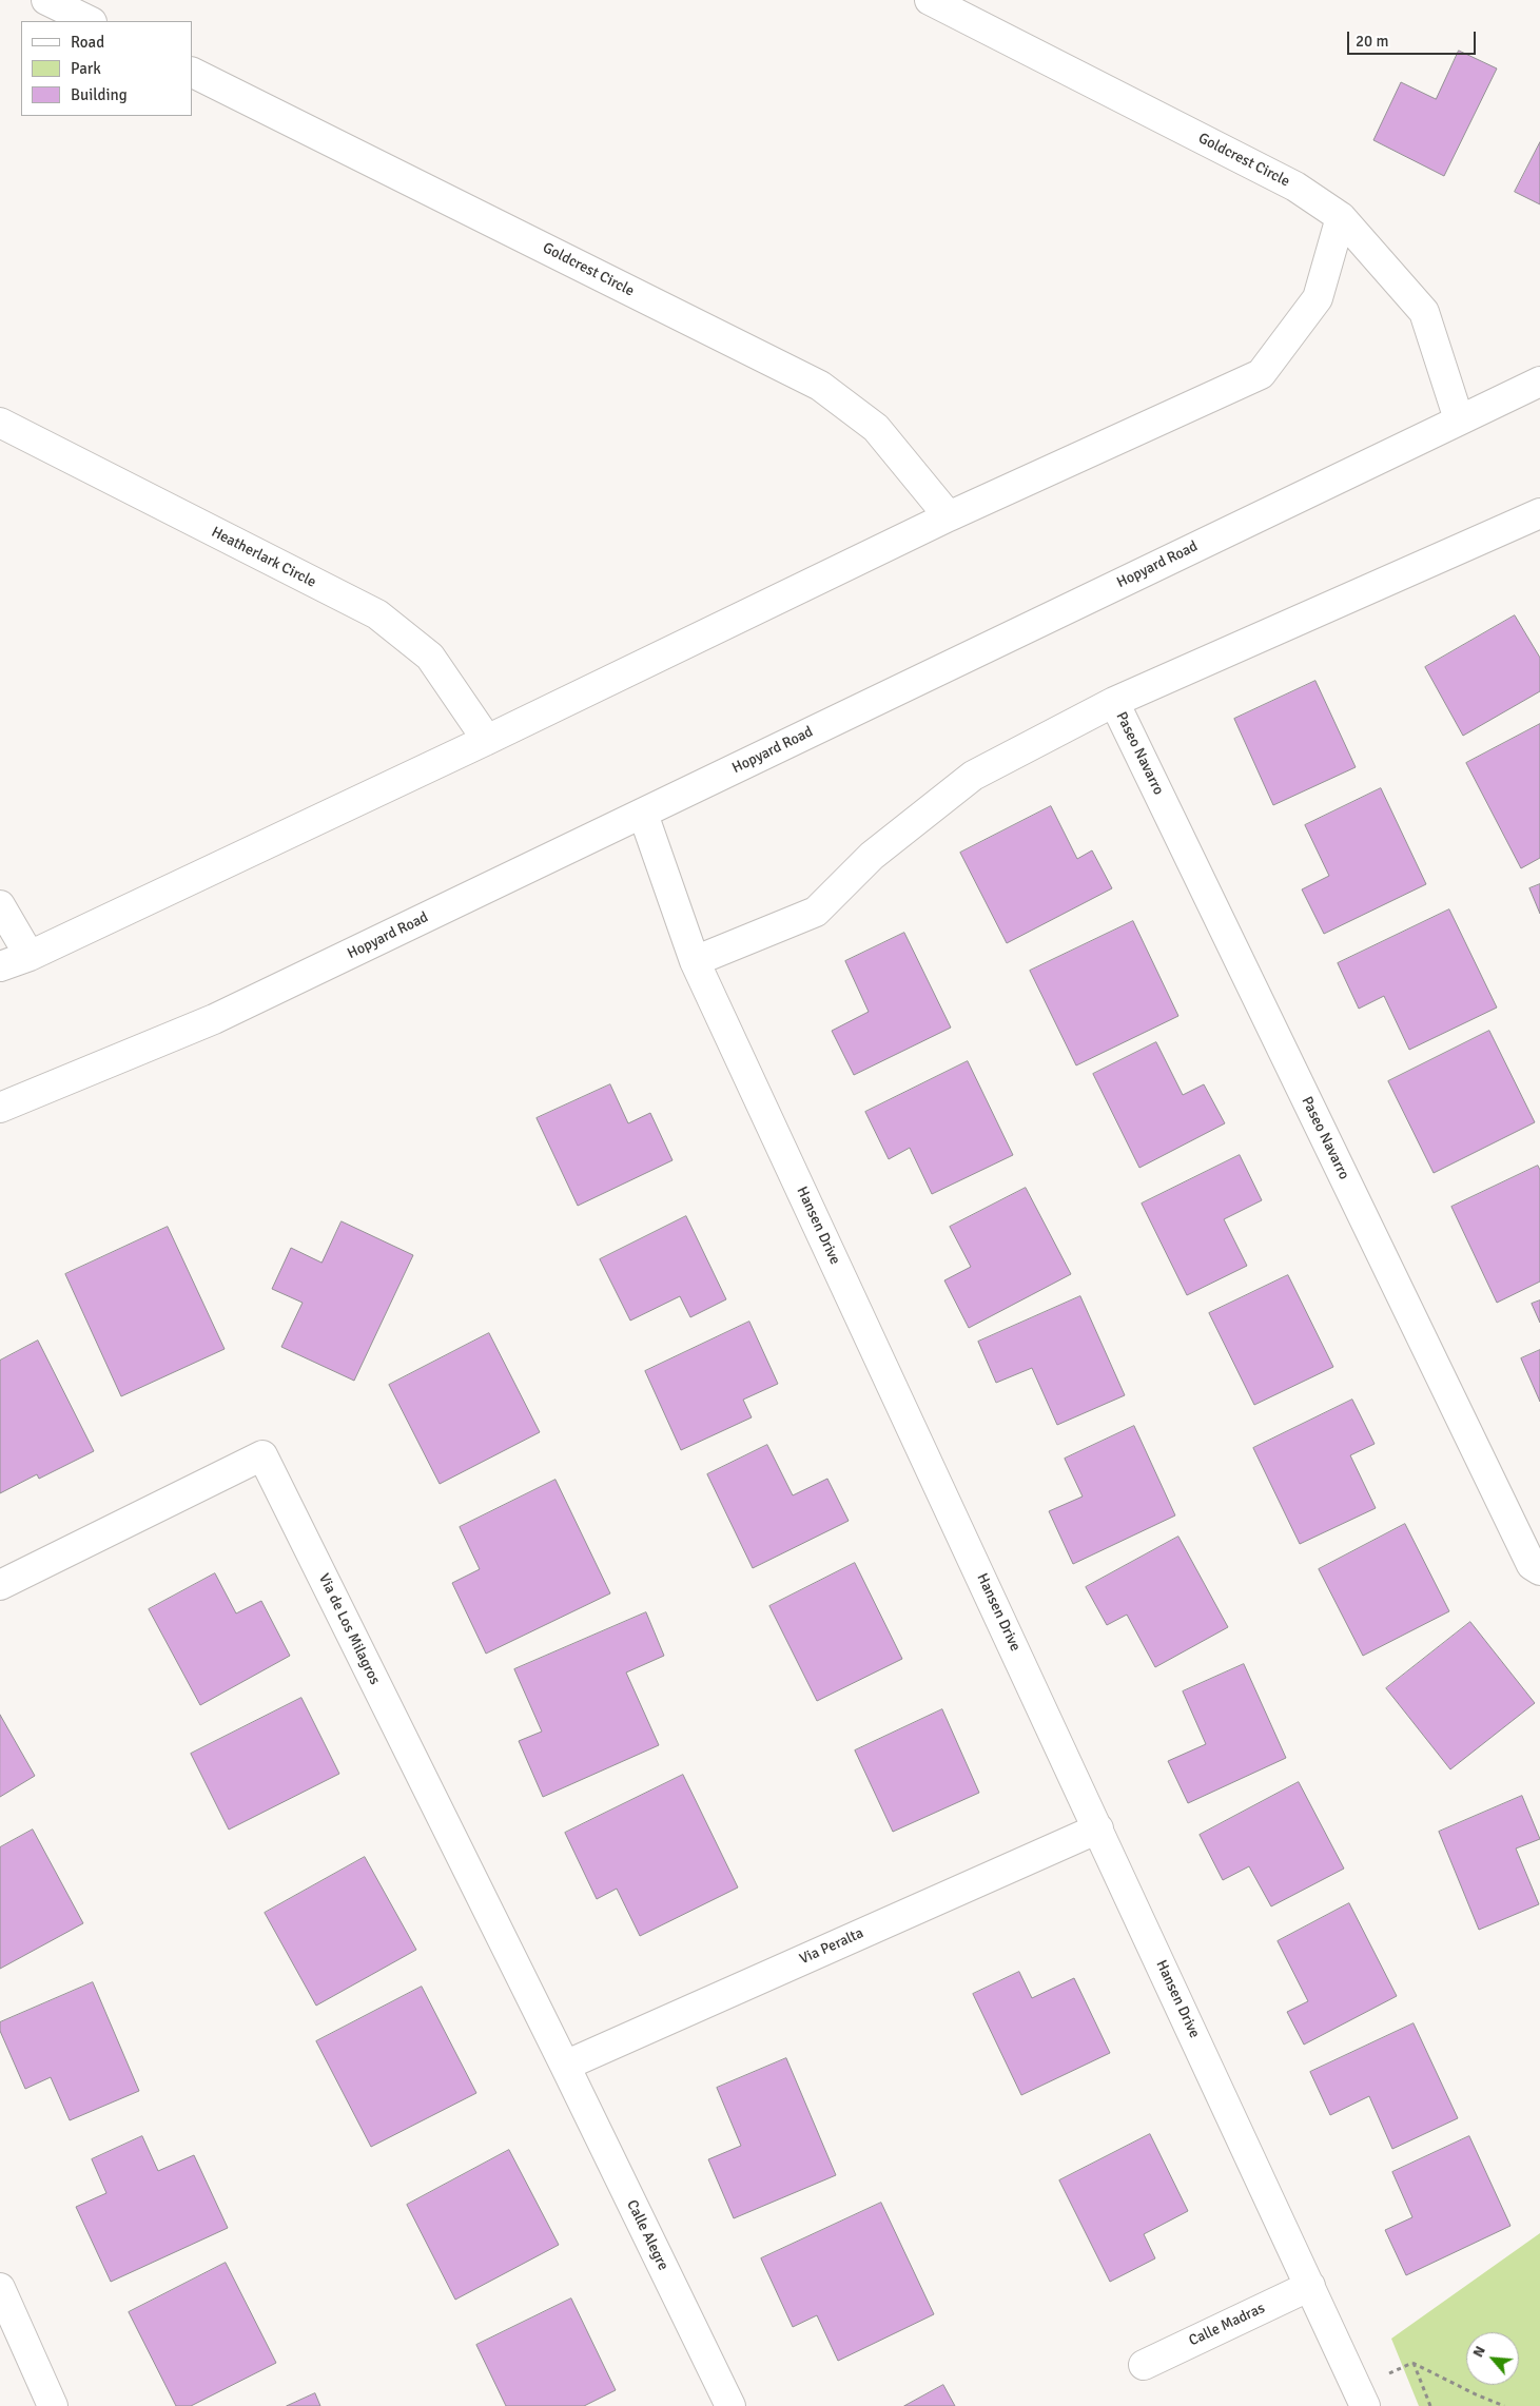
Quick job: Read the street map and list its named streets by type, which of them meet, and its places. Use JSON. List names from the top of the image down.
{
  "streets": {
    "street": [
      "Goldcrest Circle",
      "Heatherlark Circle",
      "Hopyard Road",
      "Paseo Navarro",
      "Hansen Drive",
      "Via de Los Milagros",
      "Via Peralta",
      "Calle Alegre",
      "Calle Madras"
    ]
  },
  "crossings": [
    ["Goldcrest Circle", "Hopyard Road"],
    ["Hopyard Road", "Hansen Drive"],
    ["Hansen Drive", "Via Peralta"],
    ["Hansen Drive", "Calle Madras"],
    ["Via de Los Milagros", "Via Peralta"],
    ["Via de Los Milagros", "Calle Alegre"],
    ["Via Peralta", "Calle Alegre"]
  ],
  "legend": ["Road", "Park", "Building"],
  "scale_bar": "20 m",
  "north": "top left"
}
